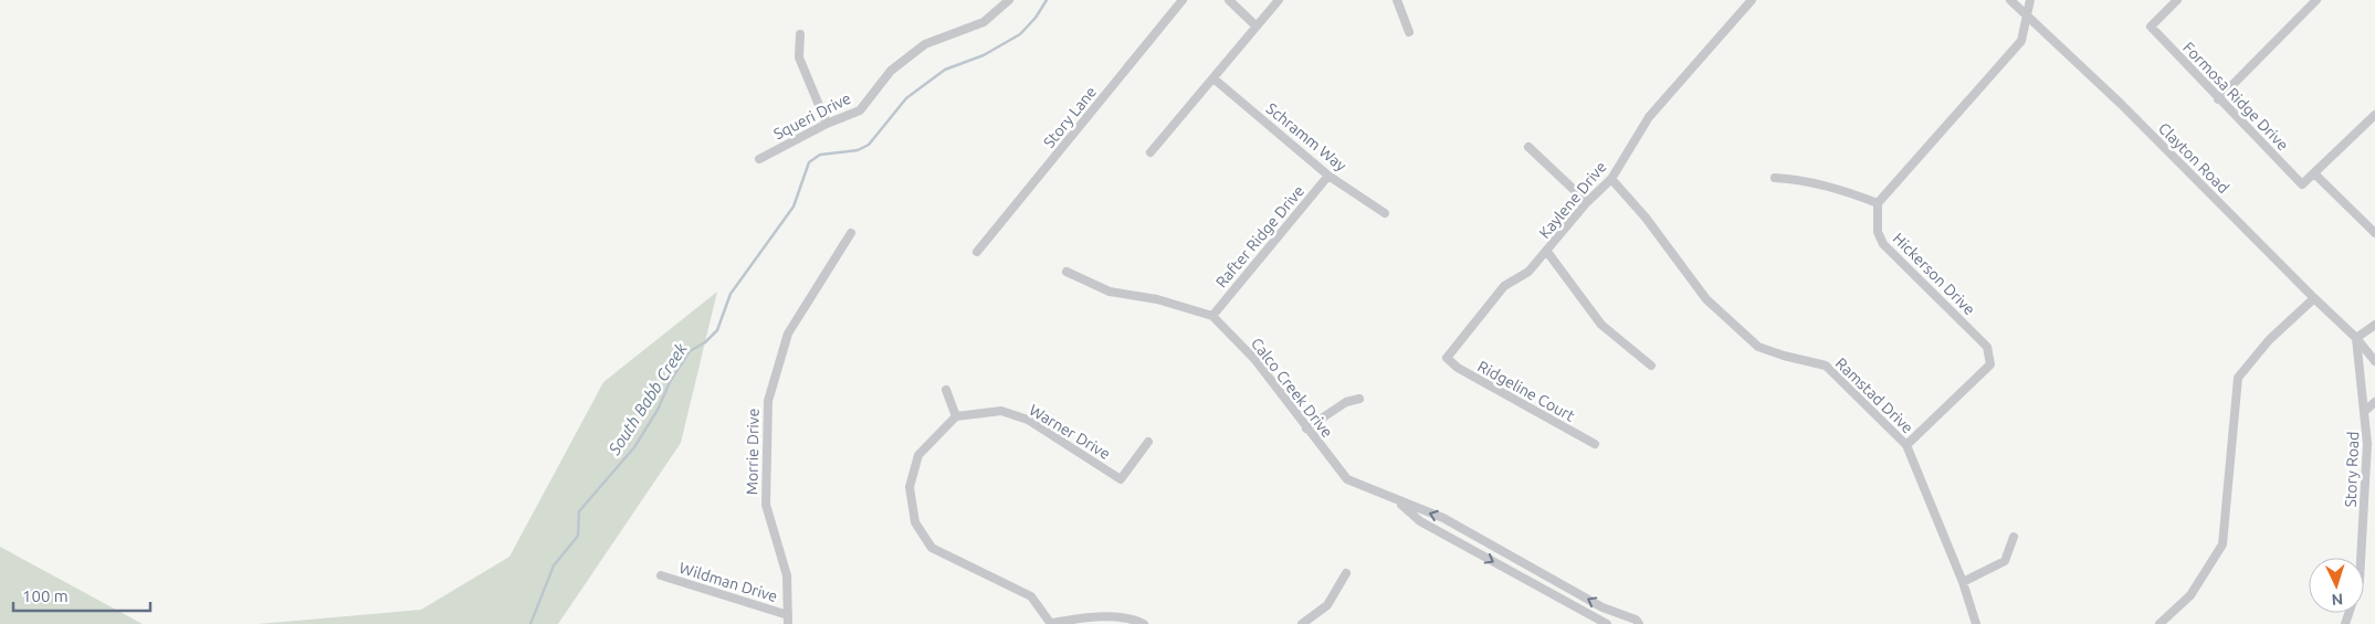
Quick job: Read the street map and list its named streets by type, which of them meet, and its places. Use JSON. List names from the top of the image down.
{
  "streets": {
    "street": [
      "Formosa Ridge Drive",
      "Squeri Drive",
      "Story Lane",
      "Schramm Way",
      "Clayton Road",
      "Kaylene Drive",
      "Rafter Ridge Drive",
      "Hickerson Drive",
      "Calco Creek Drive",
      "Ridgeline Court",
      "Ramstad Drive",
      "Warner Drive",
      "Morrie Drive",
      "Story Road",
      "Wildman Drive"
    ]
  },
  "crossings": [
    ["Schramm Way", "Rafter Ridge Drive"],
    ["Clayton Road", "Story Road"],
    ["Kaylene Drive", "Ridgeline Court"],
    ["Kaylene Drive", "Ramstad Drive"],
    ["Rafter Ridge Drive", "Calco Creek Drive"],
    ["Hickerson Drive", "Ramstad Drive"],
    ["Morrie Drive", "Wildman Drive"]
  ],
  "water": ["South Babb Creek"],
  "scale_bar": "100 m",
  "north": "bottom"
}
